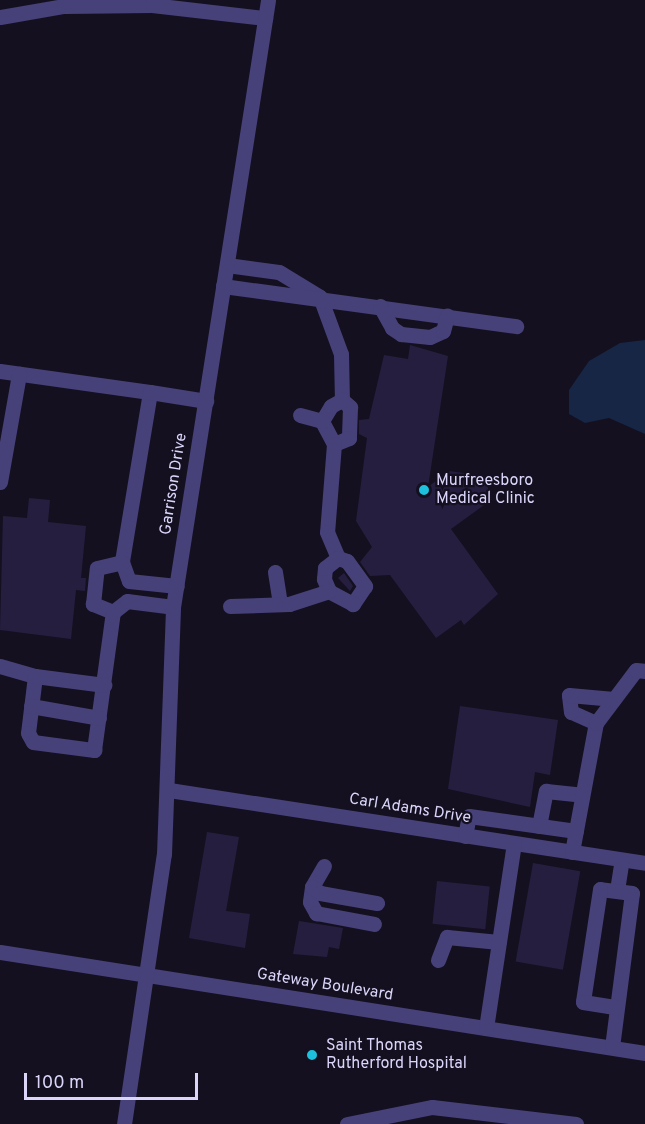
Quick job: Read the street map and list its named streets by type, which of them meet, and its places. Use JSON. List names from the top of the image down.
{
  "streets": {
    "street": ["Garrison Drive", "Carl Adams Drive", "Gateway Boulevard"]
  },
  "crossings": [
    ["Garrison Drive", "Carl Adams Drive"],
    ["Garrison Drive", "Gateway Boulevard"]
  ],
  "places": ["Murfreesboro Medical Clinic", "Saint Thomas Rutherford Hospital"],
  "scale_bar": "100 m"
}
